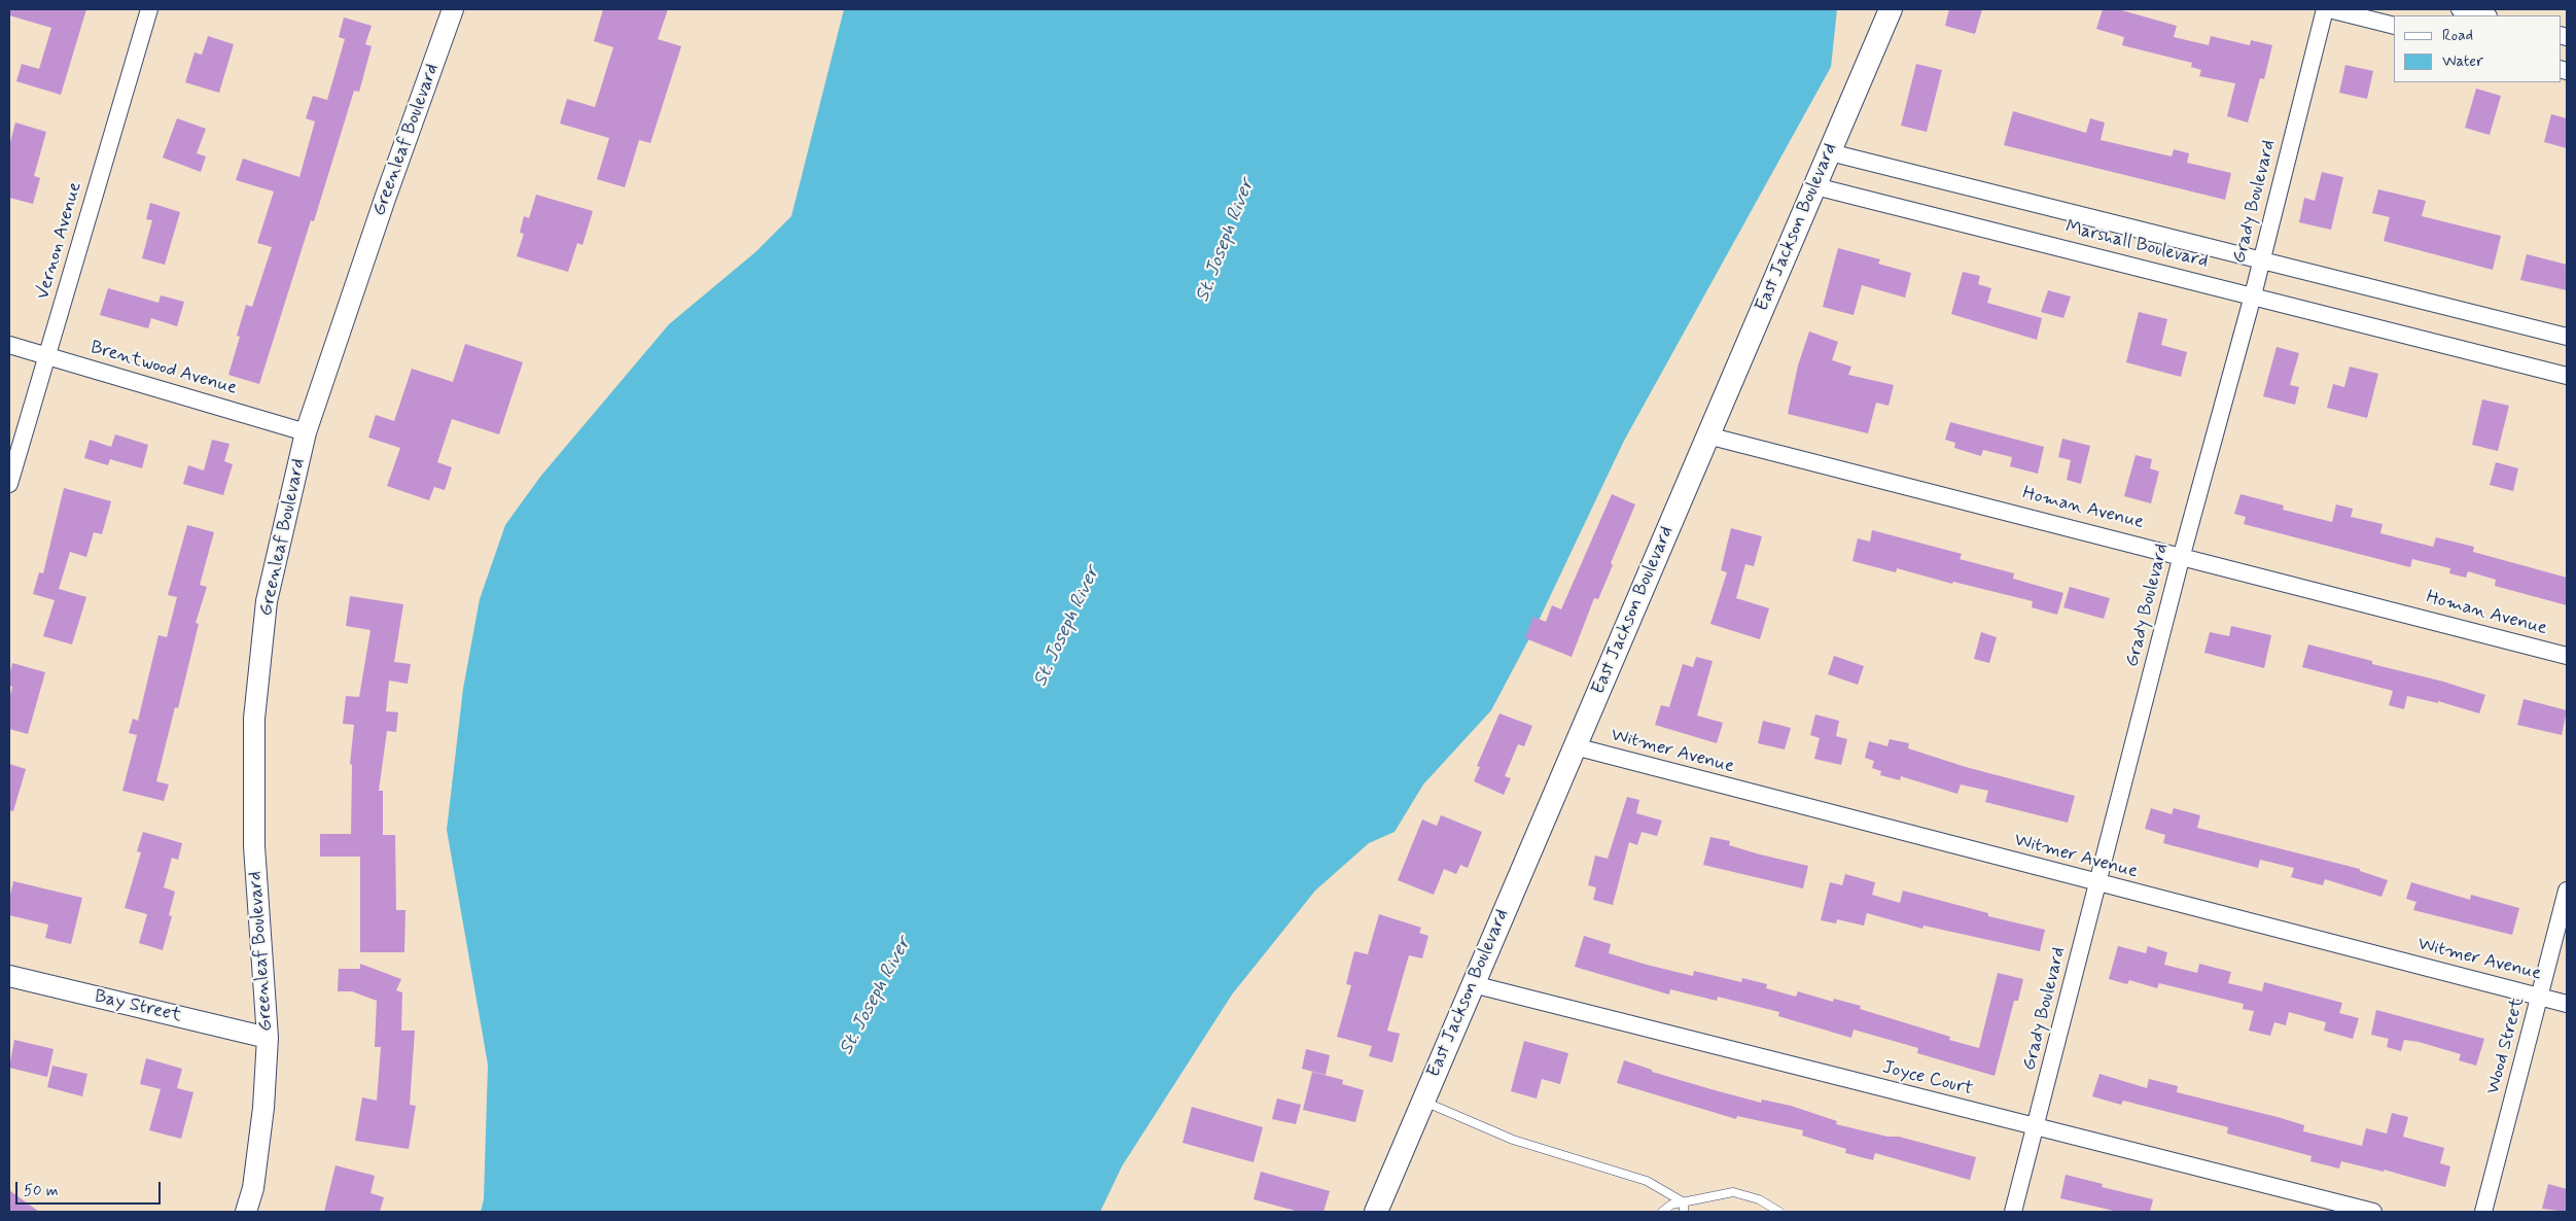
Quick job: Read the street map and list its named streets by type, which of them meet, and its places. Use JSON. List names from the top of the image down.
{
  "streets": {
    "main road": ["East Jackson Boulevard"],
    "street": [
      "Greenleaf Boulevard",
      "Grady Boulevard",
      "Vernon Avenue",
      "Marshall Boulevard",
      "Brentwood Avenue",
      "Homan Avenue",
      "Witmer Avenue",
      "Bay Street",
      "Wood Street",
      "Joyce Court"
    ]
  },
  "crossings": [
    ["Greenleaf Boulevard", "Brentwood Avenue"],
    ["Greenleaf Boulevard", "Bay Street"],
    ["Grady Boulevard", "Marshall Boulevard"],
    ["Grady Boulevard", "Homan Avenue"],
    ["Grady Boulevard", "Witmer Avenue"],
    ["Grady Boulevard", "Joyce Court"],
    ["East Jackson Boulevard", "Marshall Boulevard"],
    ["East Jackson Boulevard", "Homan Avenue"],
    ["East Jackson Boulevard", "Witmer Avenue"],
    ["East Jackson Boulevard", "Joyce Court"],
    ["Vernon Avenue", "Brentwood Avenue"],
    ["Witmer Avenue", "Wood Street"]
  ],
  "water": ["St. Joseph River"],
  "legend": ["Road", "Water"],
  "scale_bar": "50 m"
}
